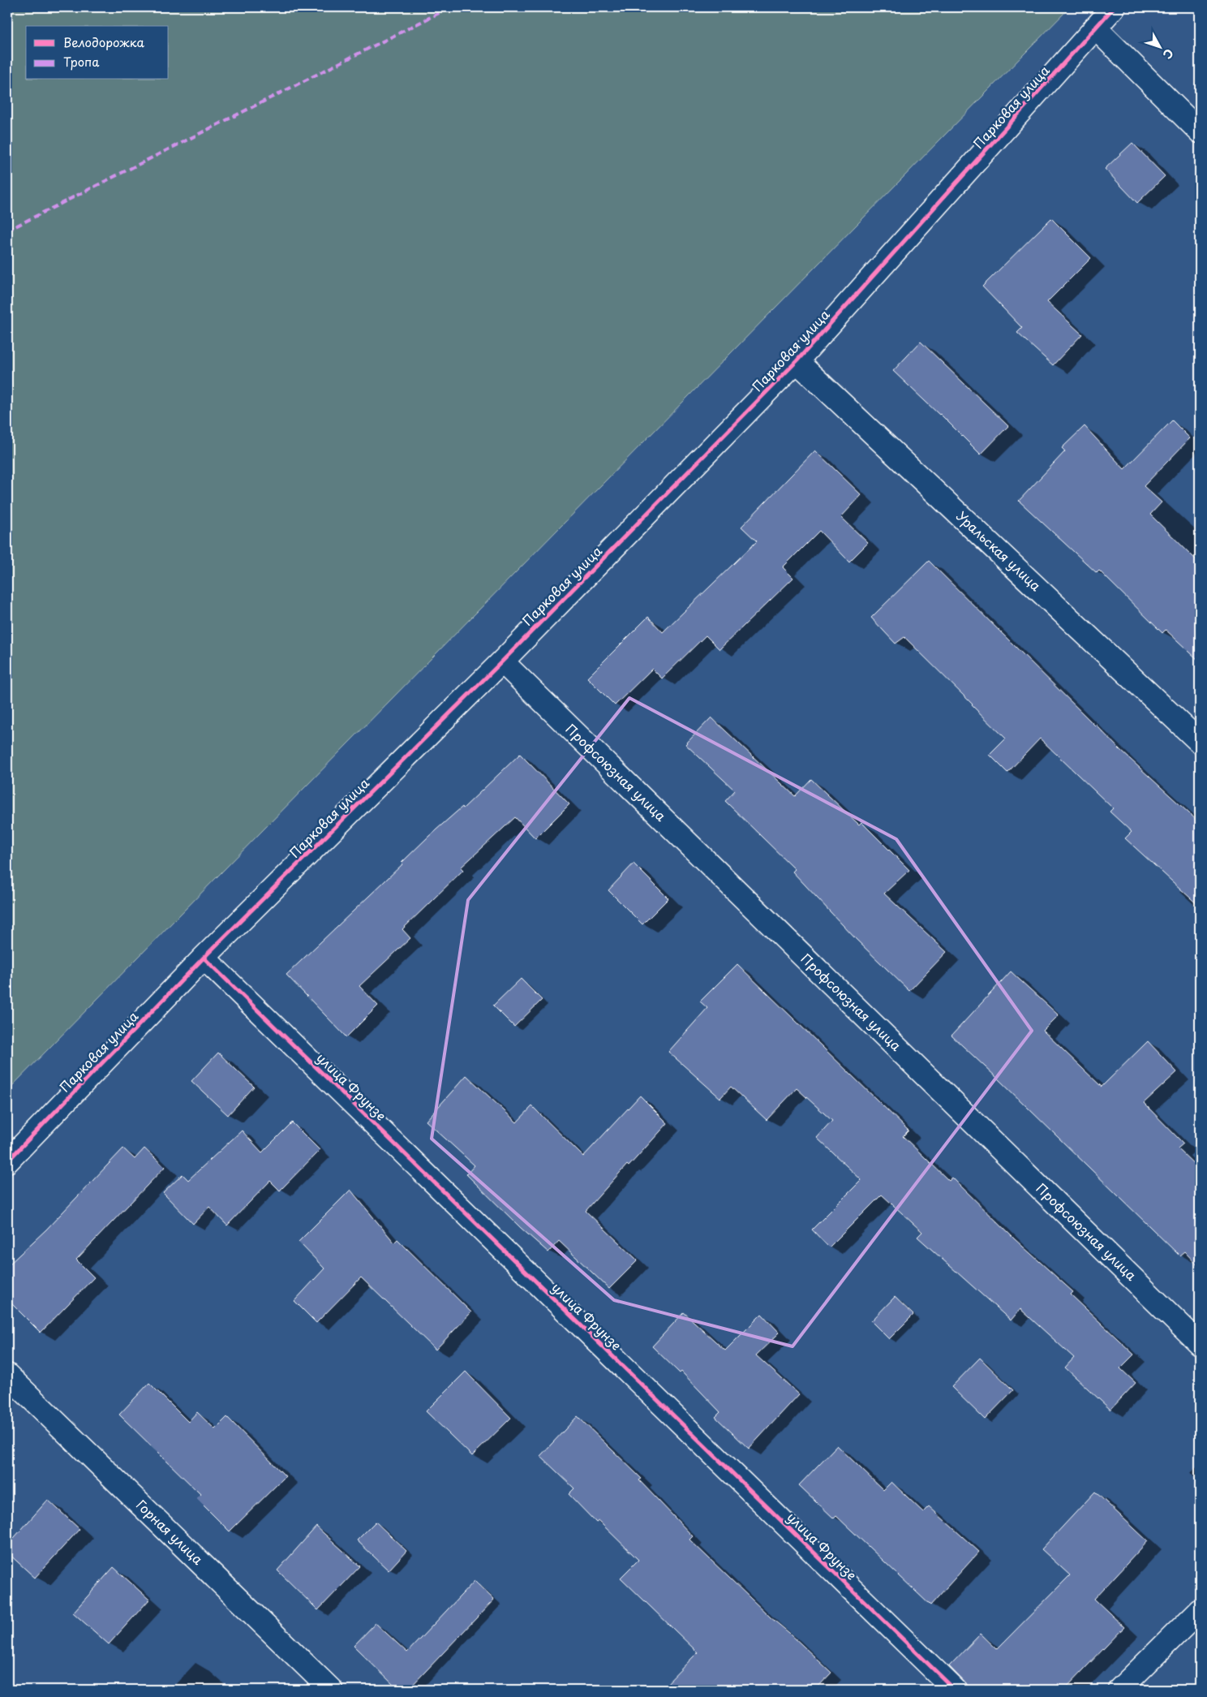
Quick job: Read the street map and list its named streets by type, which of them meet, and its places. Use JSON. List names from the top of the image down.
{
  "streets": {
    "street": [
      "Парковая улица",
      "Уральская улица",
      "Профсоюзная улица",
      "улица Фрунзе",
      "Горная улица"
    ]
  },
  "crossings": [
    ["Парковая улица", "Уральская улица"],
    ["Парковая улица", "Профсоюзная улица"],
    ["Парковая улица", "улица Фрунзе"]
  ],
  "legend": ["Велодорожка", "Тропа"],
  "north": "bottom right"
}
